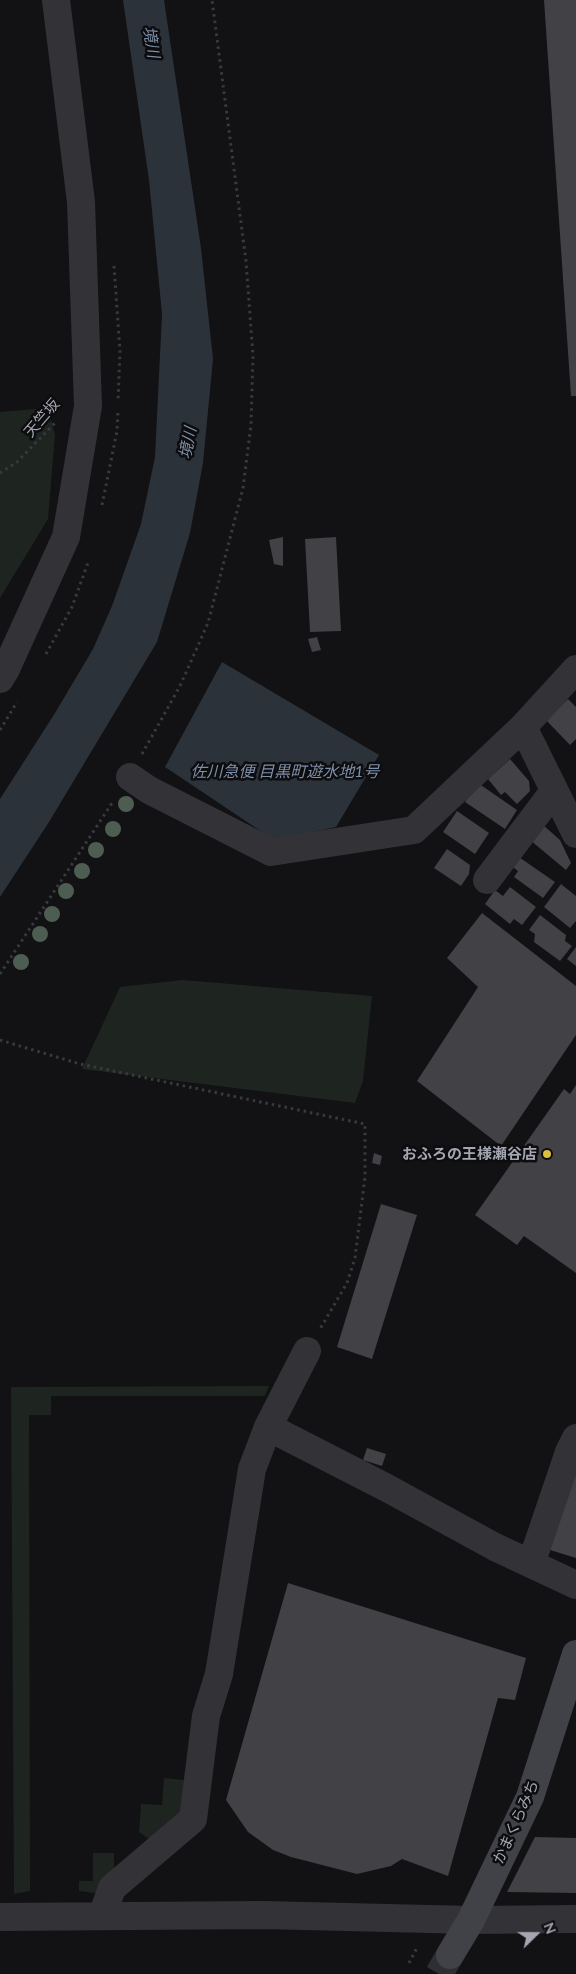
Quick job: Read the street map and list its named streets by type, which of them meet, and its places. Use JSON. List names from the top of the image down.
{
  "streets": {
    "main road": ["かまくらみち"],
    "path": ["天竺坂"]
  },
  "water": ["境川", "佐川急便 目黒町遊水地1号"],
  "places": ["おふろの王様瀬谷店"],
  "north": "right"
}
